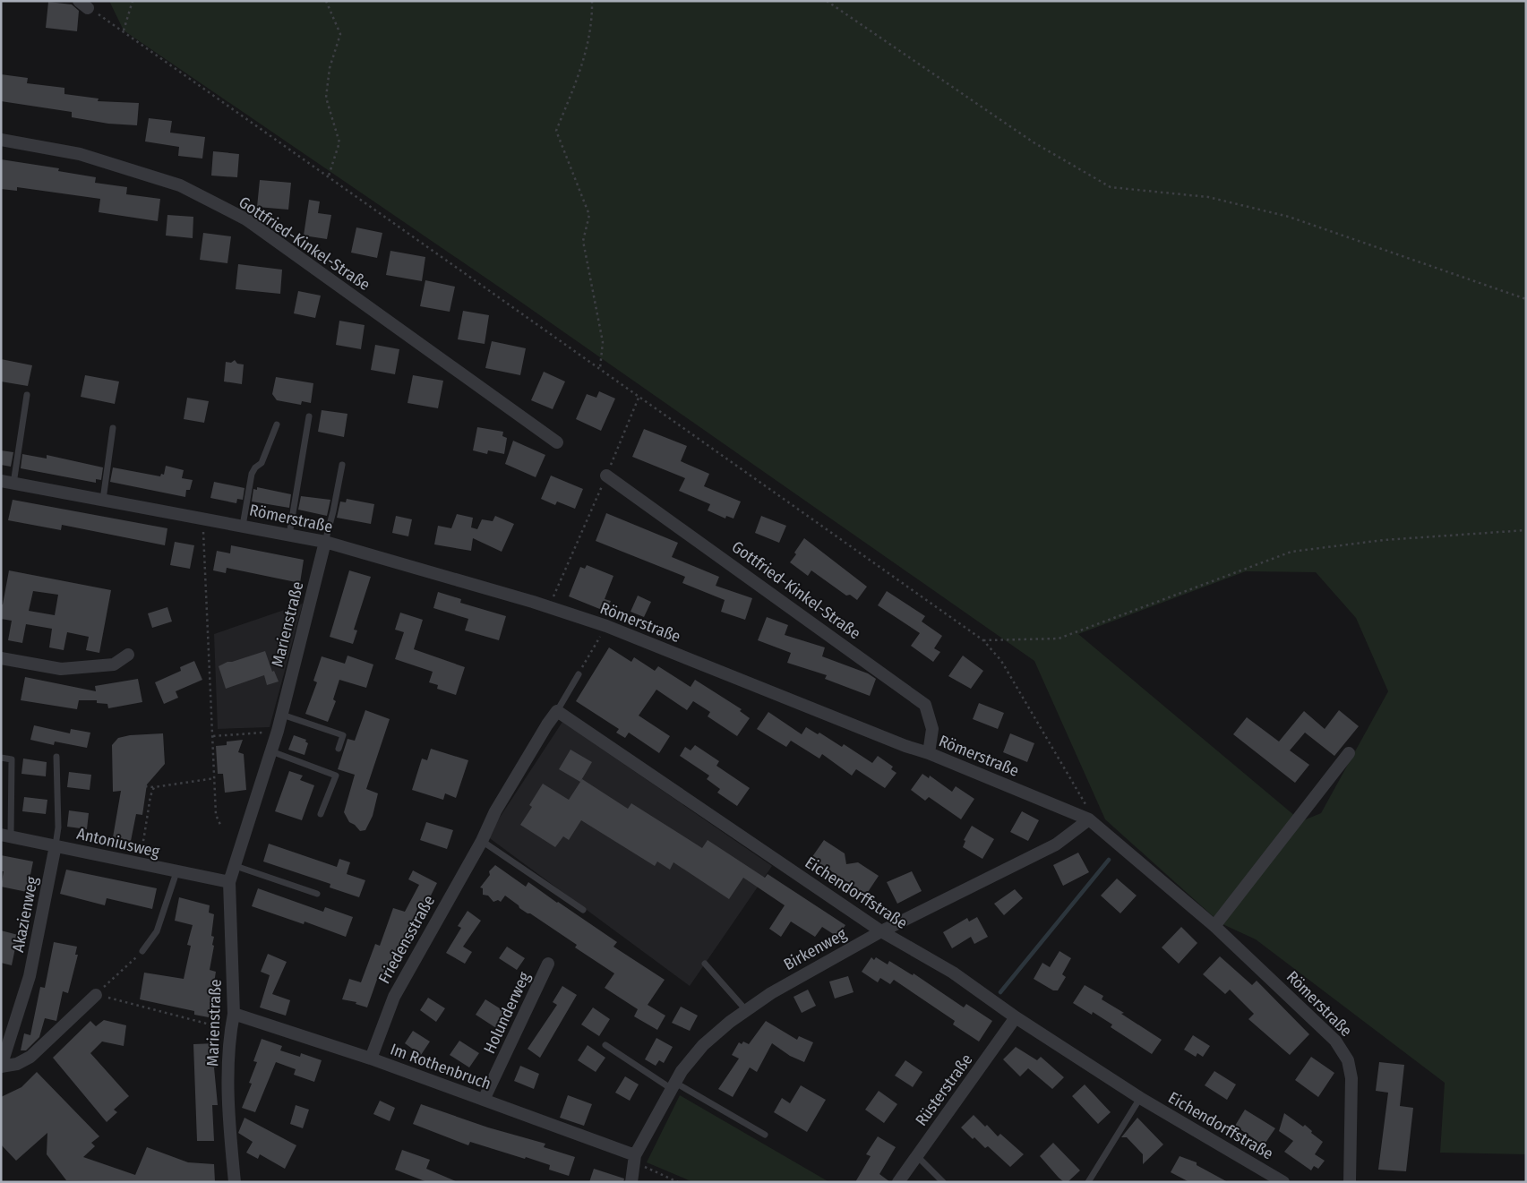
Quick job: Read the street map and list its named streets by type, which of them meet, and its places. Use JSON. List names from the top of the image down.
{
  "streets": {
    "street": [
      "Gottfried-Kinkel-Straße",
      "Römerstraße",
      "Marienstraße",
      "Antoniusweg",
      "Eichendorffstraße",
      "Akazienweg",
      "Friedensstraße",
      "Birkenweg",
      "Holunderweg",
      "Im Rothenbruch",
      "Rüsterstraße"
    ]
  },
  "crossings": [
    ["Gottfried-Kinkel-Straße", "Römerstraße"],
    ["Römerstraße", "Marienstraße"],
    ["Römerstraße", "Birkenweg"],
    ["Marienstraße", "Antoniusweg"],
    ["Marienstraße", "Im Rothenbruch"],
    ["Antoniusweg", "Akazienweg"],
    ["Eichendorffstraße", "Friedensstraße"],
    ["Eichendorffstraße", "Birkenweg"],
    ["Eichendorffstraße", "Rüsterstraße"],
    ["Friedensstraße", "Im Rothenbruch"],
    ["Birkenweg", "Im Rothenbruch"],
    ["Holunderweg", "Im Rothenbruch"]
  ]
}
